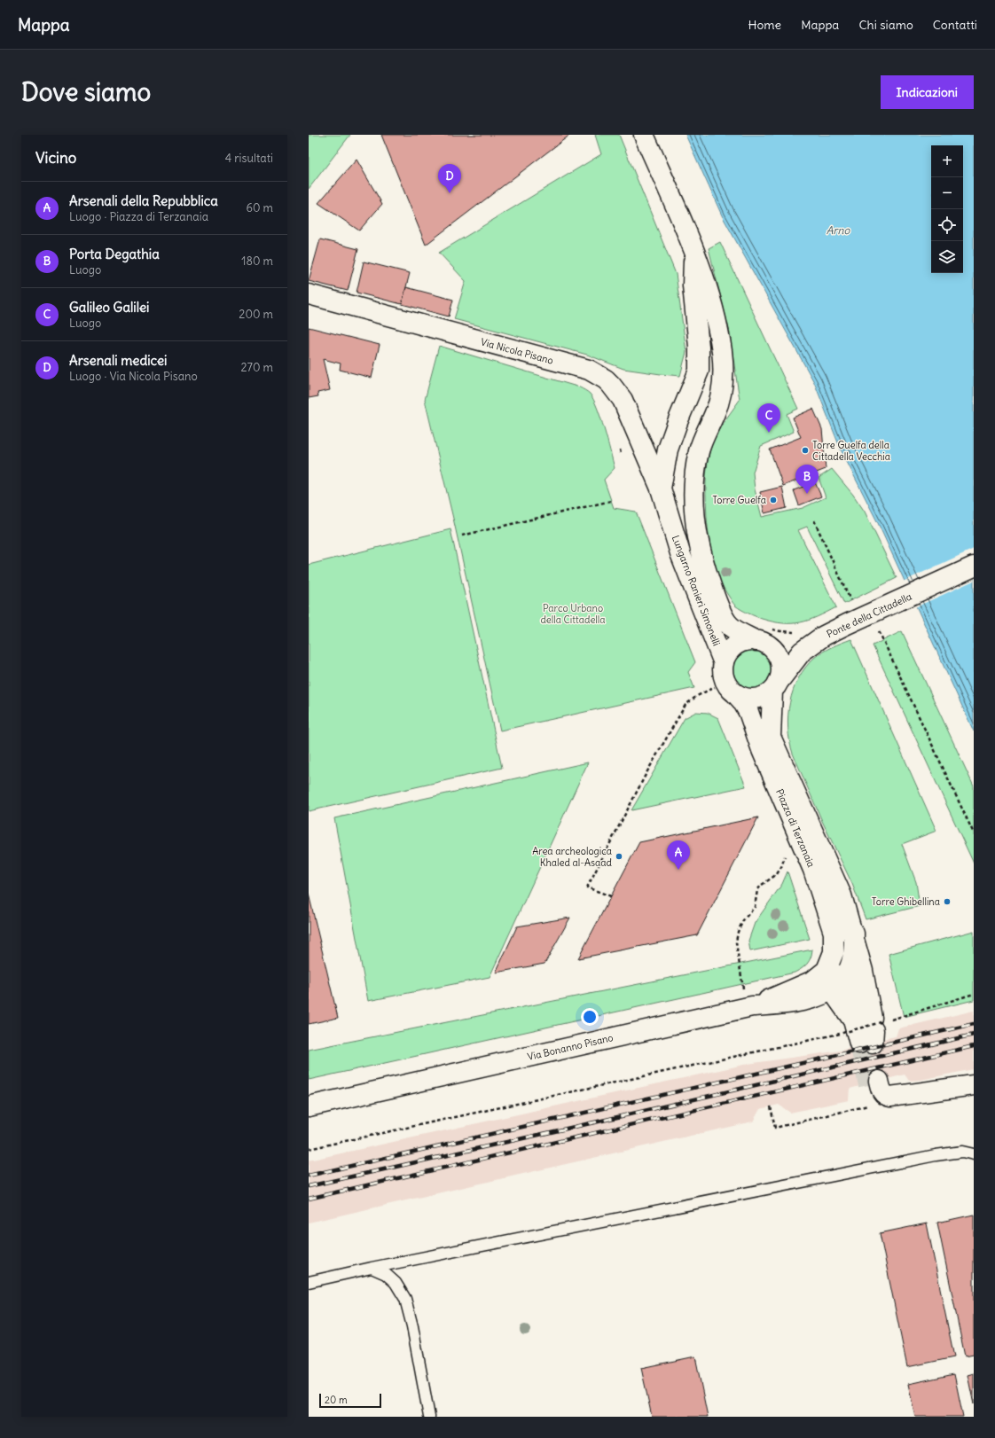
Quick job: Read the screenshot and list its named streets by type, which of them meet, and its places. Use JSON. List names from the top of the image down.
{
  "streets": {
    "main road": [
      "Via Nicola Pisano",
      "Lungarno Ranieri Simonelli",
      "Ponte della Cittadella",
      "Piazza di Terzanaia",
      "Via Bonanno Pisano"
    ]
  },
  "crossings": [
    ["Via Nicola Pisano", "Lungarno Ranieri Simonelli"],
    ["Lungarno Ranieri Simonelli", "Ponte della Cittadella"],
    ["Lungarno Ranieri Simonelli", "Piazza di Terzanaia"],
    ["Ponte della Cittadella", "Piazza di Terzanaia"]
  ],
  "water": ["Arno"],
  "parks": ["Parco Urbano della Cittadella"],
  "places": [
    "Torre Guelfa della Cittadella Vecchia",
    "Torre Guelfa",
    "Area archeologica Khaled al-Asaad",
    "Torre Ghibellina"
  ],
  "scale_bar": "20 m",
  "page": {
    "header": "Mappa",
    "nav": [
      "Home",
      "Mappa",
      "Chi siamo",
      "Contatti"
    ],
    "buttons": "Indicazioni",
    "title": "Dove siamo",
    "heading": ["Vicino", "4 risultati"],
    "map_buttons": ["+", "−"],
    "pins": [
      "D",
      "C",
      "B",
      "A"
    ],
    "list": [
      {
        "mark": "A",
        "name": "Arsenali della Repubblica",
        "note": "Luogo · Piazza di Terzanaia",
        "value": "60 m"
      },
      {
        "mark": "B",
        "name": "Porta Degathia",
        "note": "Luogo",
        "value": "180 m"
      },
      {
        "mark": "C",
        "name": "Galileo Galilei",
        "note": "Luogo",
        "value": "200 m"
      },
      {
        "mark": "D",
        "name": "Arsenali medicei",
        "note": "Luogo · Via Nicola Pisano",
        "value": "270 m"
      }
    ],
    "scale": "20 m"
  }
}
